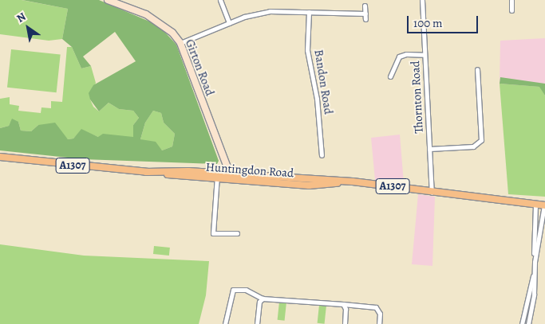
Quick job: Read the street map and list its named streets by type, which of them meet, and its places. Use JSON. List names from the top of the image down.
{
  "streets": {
    "main road": ["A1307", "Huntingdon Road"],
    "street": ["Girton Road", "Bandon Road", "Thornton Road"]
  },
  "crossings": [
    ["Girton Road", "Huntingdon Road"],
    ["Thornton Road", "Huntingdon Road"]
  ],
  "scale_bar": "100 m",
  "north": "top left"
}
